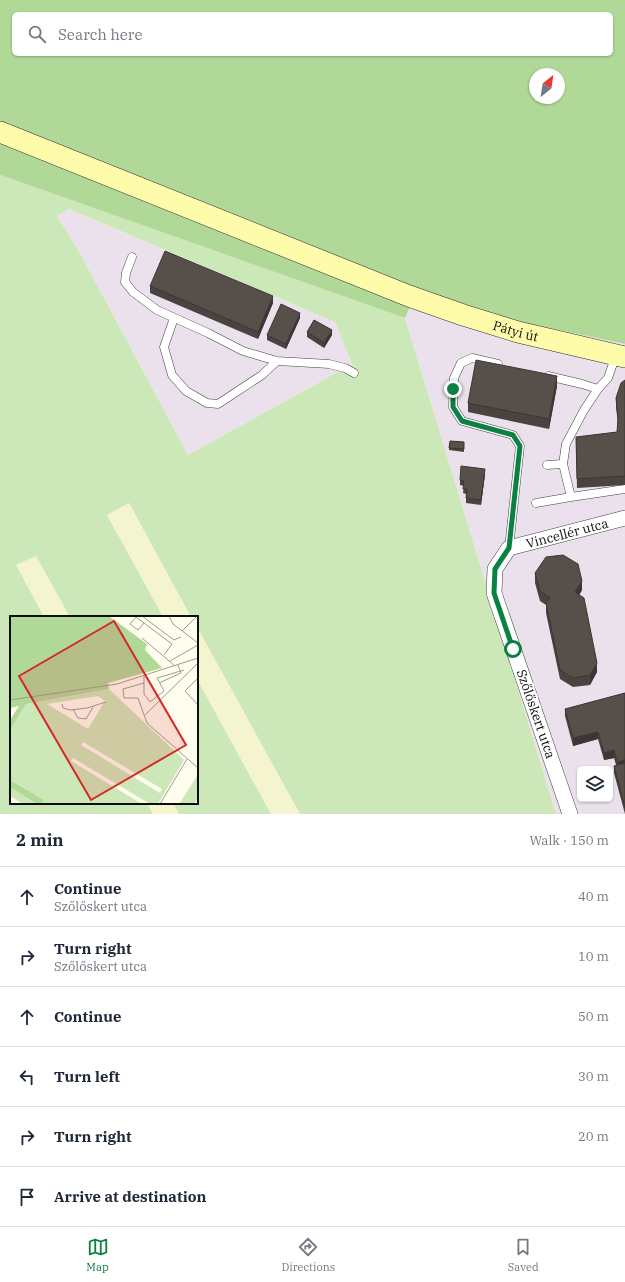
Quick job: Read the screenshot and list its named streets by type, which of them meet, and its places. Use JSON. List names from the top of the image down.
{
  "streets": {
    "main road": ["Pátyi út"],
    "street": ["Vincellér utca", "Szőlőskert utca"]
  },
  "crossings": [
    ["Vincellér utca", "Szőlőskert utca"]
  ],
  "north": "top right",
  "page": {
    "search": "Search here",
    "heading": ["2 min", "Walk · 150 m"],
    "list": [
      ["Continue", "Szőlőskert utca", "40 m"],
      ["Turn right", "Szőlőskert utca", "10 m"],
      ["Continue", "50 m"],
      ["Turn left", "30 m"],
      ["Turn right", "20 m"],
      "Arrive at destination"
    ],
    "nav": ["Map", "Directions", "Saved"]
  }
}
